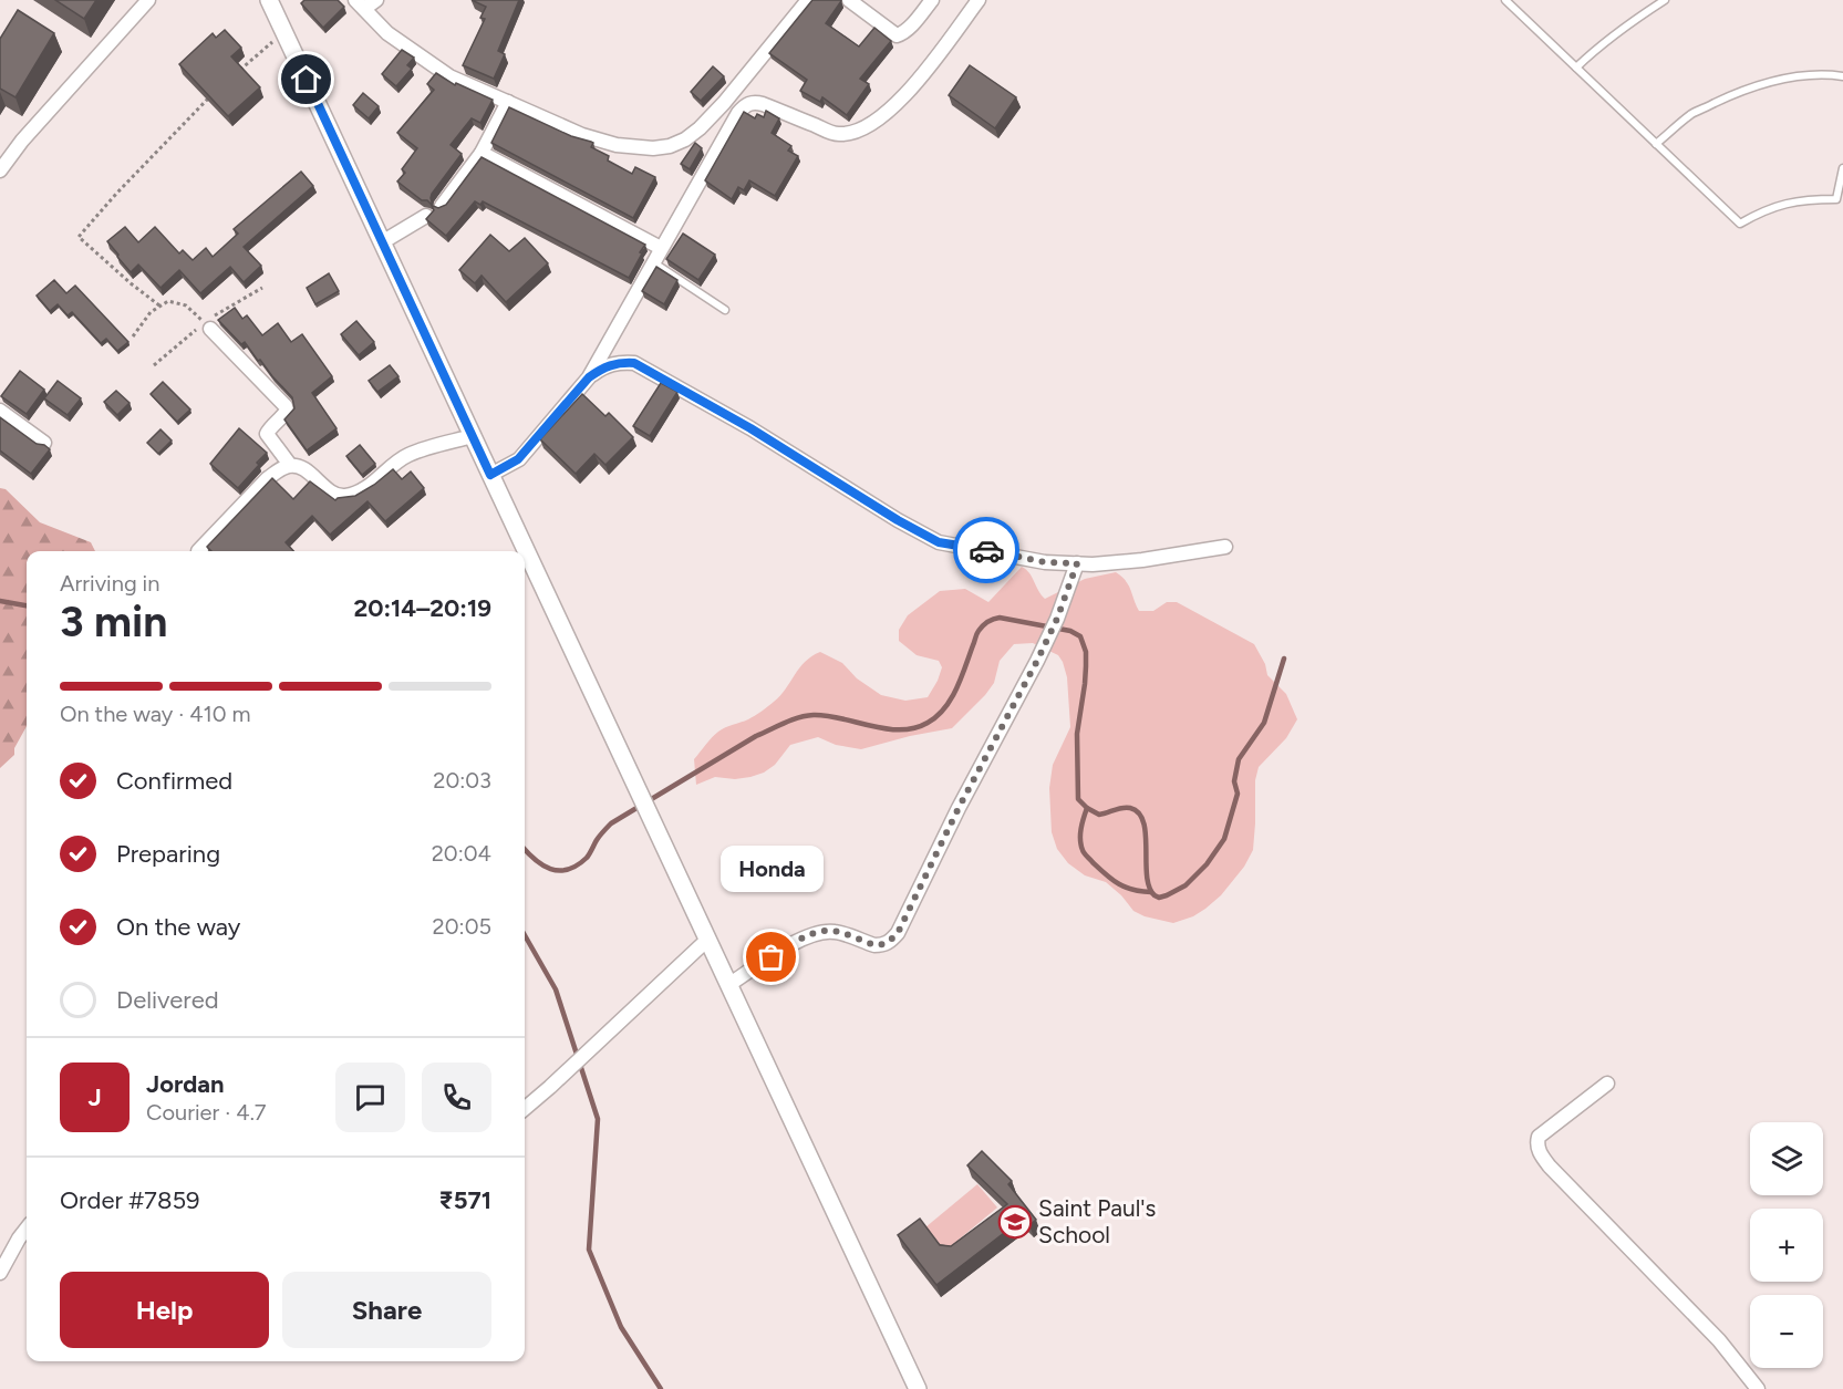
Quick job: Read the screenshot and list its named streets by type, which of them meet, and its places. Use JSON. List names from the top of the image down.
{
  "places": {
    "other": ["Honda"],
    "school or university": ["Saint Paul's School"]
  },
  "page": {
    "heading": ["3 min", "Arriving in", "20:14–20:19"],
    "panel": [
      "Jordan",
      "Courier · 4.7",
      "Order #7859",
      "₹571"
    ],
    "bar": "On the way · 410 m",
    "list": [
      ["Confirmed", "20:03"],
      ["Preparing", "20:04"],
      ["On the way", "20:05"],
      "Delivered"
    ],
    "bubble": "Honda",
    "round": "J",
    "map_buttons": ["+", "−"],
    "buttons": ["Help", "Share"]
  }
}
